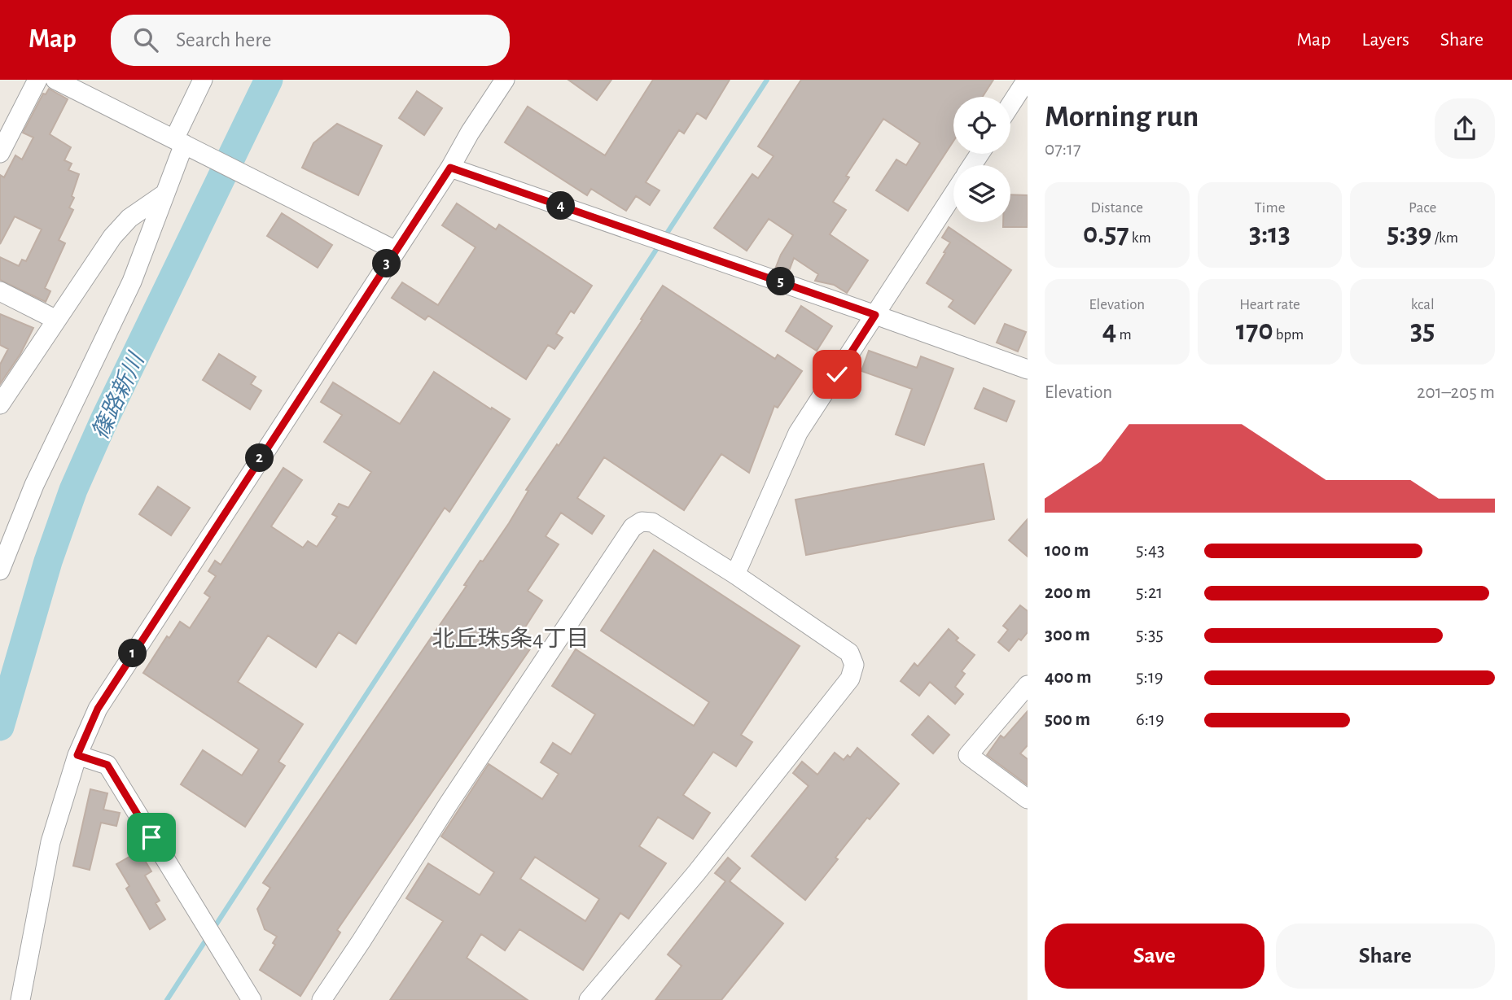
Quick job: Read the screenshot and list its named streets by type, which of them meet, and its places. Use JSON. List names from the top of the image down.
{
  "districts": ["北丘珠5条4丁目"],
  "water": ["篠路新川"],
  "page": {
    "header": "Map",
    "search": "Search here",
    "nav": ["Map", "Layers", "Share"],
    "heading": ["Morning run", "07:17"],
    "stats": [
      ["Distance", "0.57 km"],
      ["Time", "3:13"],
      ["Pace", "5:39 /km"],
      ["Elevation", "4 m"],
      ["Heart rate", "170 bpm"],
      ["kcal", "35"]
    ],
    "pins": [
      "4",
      "3",
      "5",
      "2",
      "1"
    ],
    "chart": ["Elevation", "201–205 m"],
    "list": [
      {
        "name": "100 m",
        "note": "5:43"
      },
      {
        "name": "200 m",
        "note": "5:21"
      },
      {
        "name": "300 m",
        "note": "5:35"
      },
      {
        "name": "400 m",
        "note": "5:19"
      },
      {
        "name": "500 m",
        "note": "6:19"
      }
    ],
    "buttons": ["Save", "Share"]
  }
}
